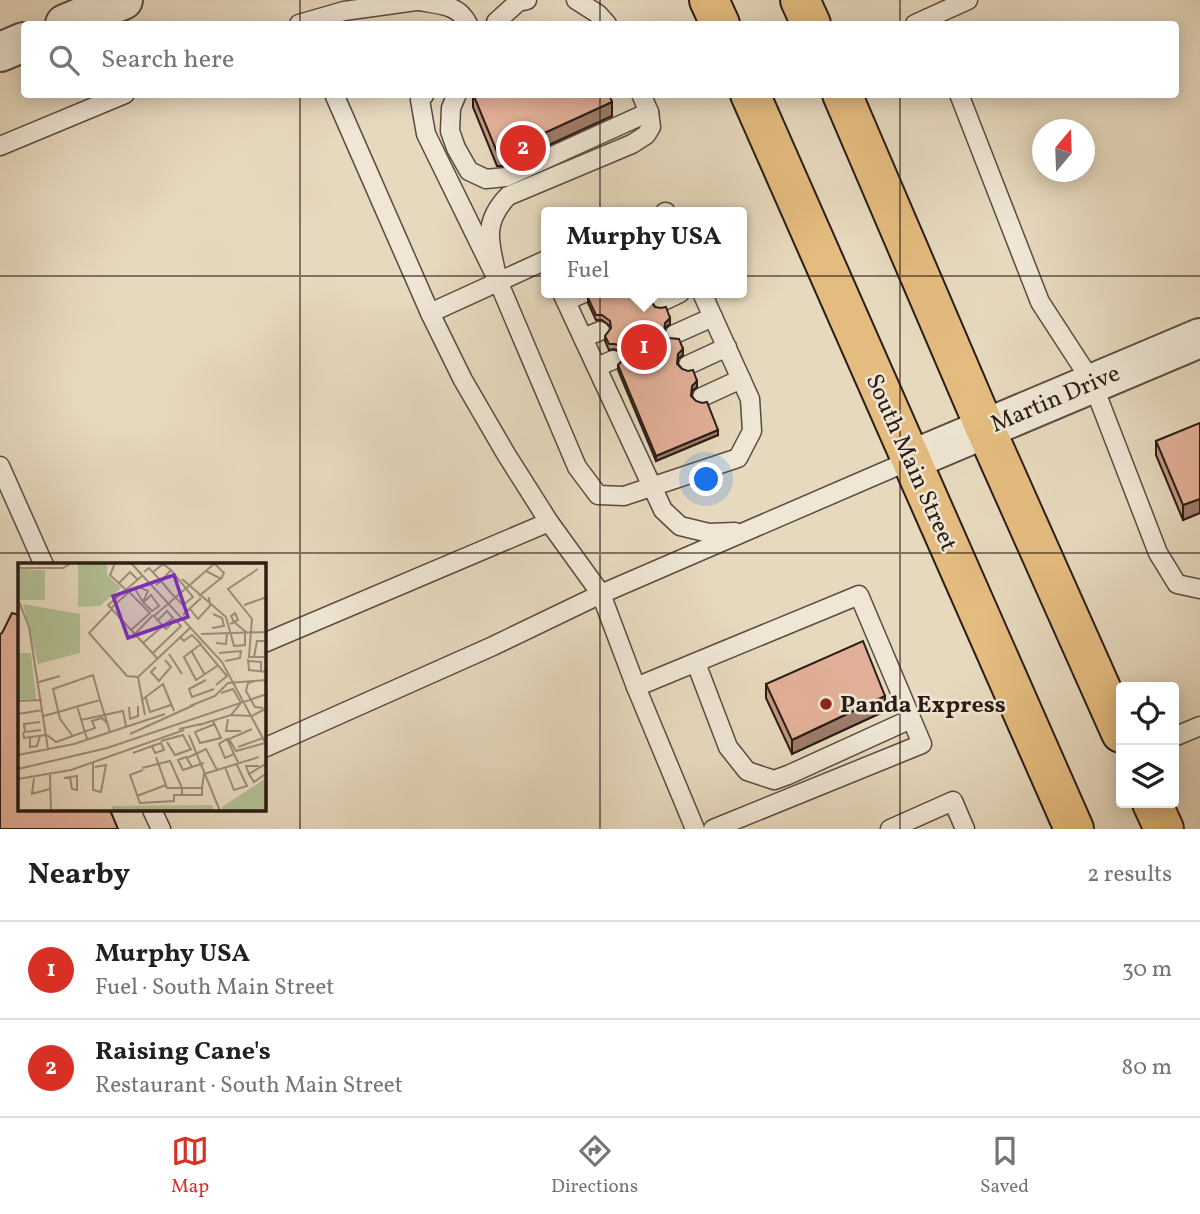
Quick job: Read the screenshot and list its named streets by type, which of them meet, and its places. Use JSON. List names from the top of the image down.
{
  "streets": {
    "main road": ["South Main Street"],
    "street": ["Martin Drive"]
  },
  "crossings": [
    ["Martin Drive", "South Main Street"]
  ],
  "places": ["Panda Express"],
  "north": "top",
  "page": {
    "search": "Search here",
    "pins": ["2", "1"],
    "popup": ["Murphy USA", "Fuel"],
    "heading": ["Nearby", "2 results"],
    "list": [
      {
        "mark": "1",
        "name": "Murphy USA",
        "note": "Fuel · South Main Street",
        "value": "30 m"
      },
      {
        "mark": "2",
        "name": "Raising Cane's",
        "note": "Restaurant · South Main Street",
        "value": "80 m"
      }
    ],
    "nav": ["Map", "Directions", "Saved"]
  }
}
